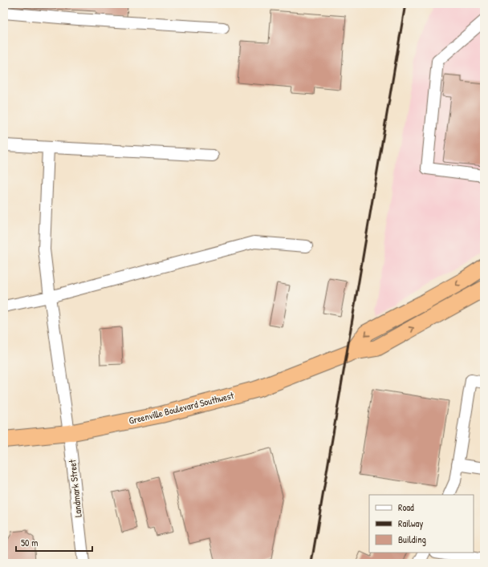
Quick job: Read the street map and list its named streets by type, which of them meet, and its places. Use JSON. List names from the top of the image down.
{
  "streets": {
    "highway": ["Greenville Boulevard Southwest"],
    "street": ["Landmark Street"]
  },
  "crossings": [
    ["Greenville Boulevard Southwest", "Landmark Street"]
  ],
  "legend": ["Road", "Railway", "Building"],
  "scale_bar": "50 m"
}
